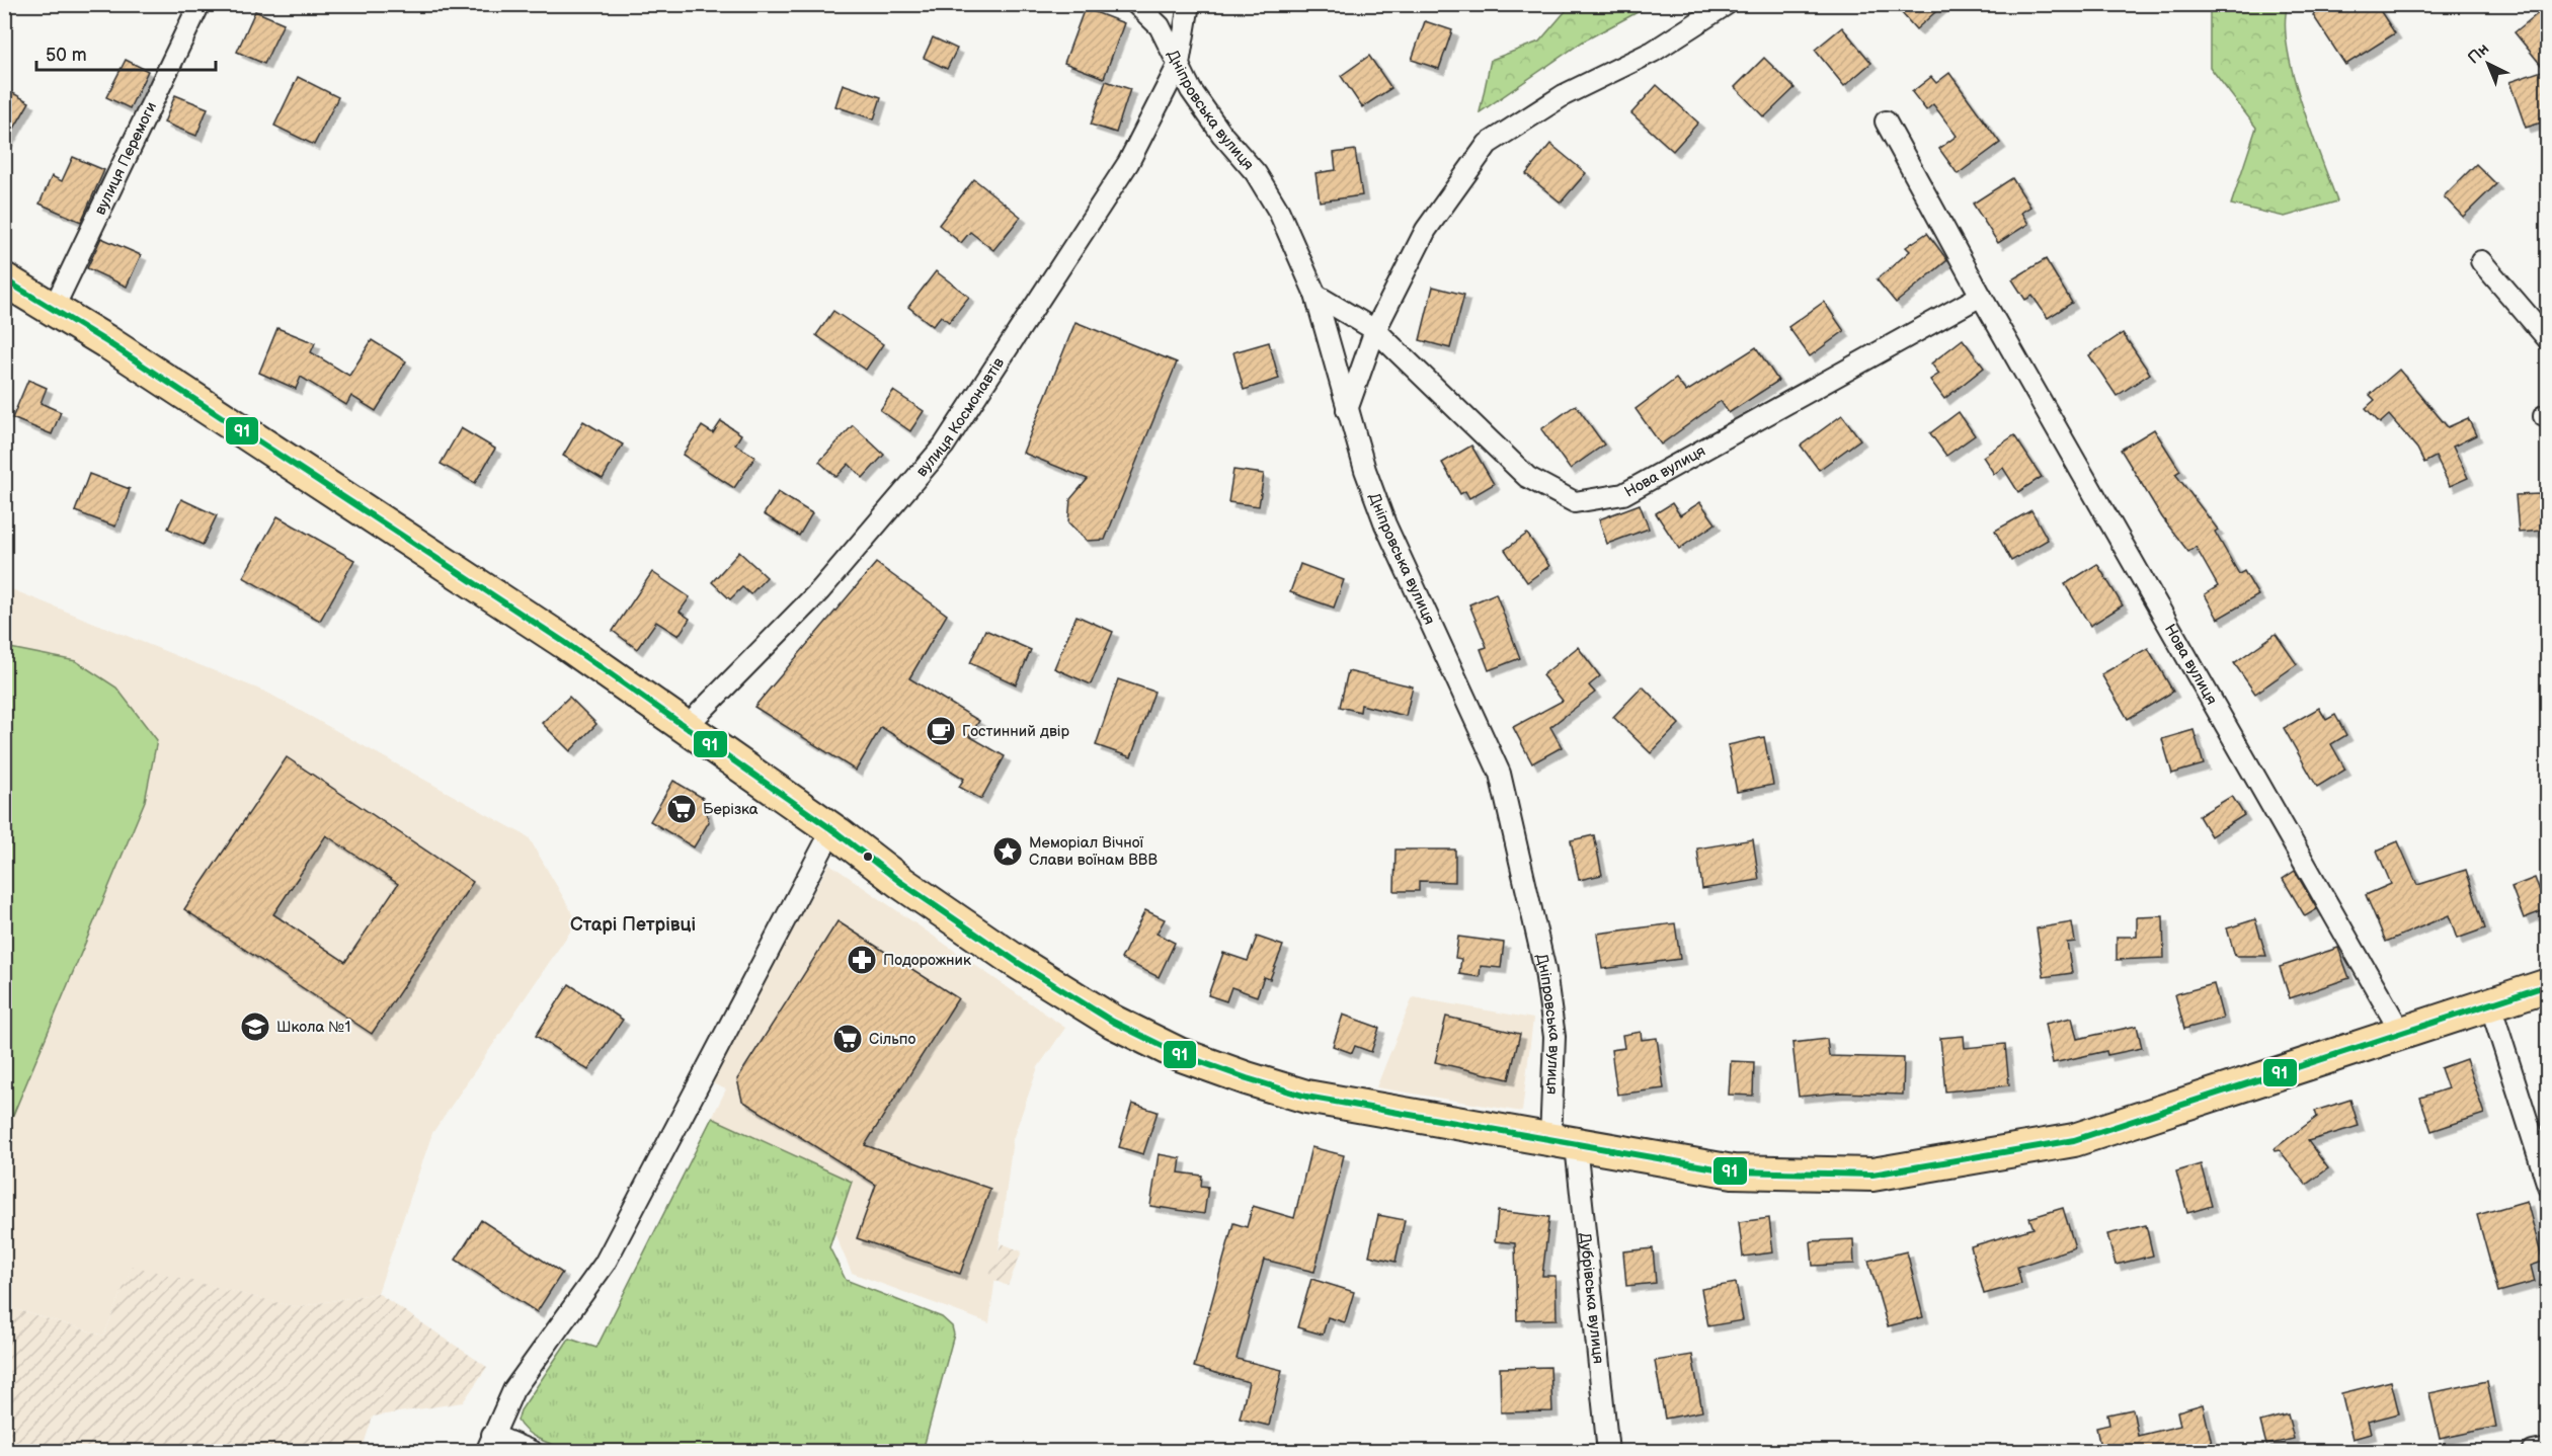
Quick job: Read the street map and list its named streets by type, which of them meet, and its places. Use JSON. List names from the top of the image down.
{
  "streets": {
    "street": [
      "Дніпровська вулиця",
      "вулиця Перемоги",
      "вулиця Космонавтів",
      "Нова вулиця",
      "Дубрівська вулиця"
    ]
  },
  "crossings": [
    ["Дніпровська вулиця", "вулиця Космонавтів"],
    ["Дніпровська вулиця", "Нова вулиця"],
    ["Дніпровська вулиця", "Дубрівська вулиця"]
  ],
  "districts": ["Старі Петрівці"],
  "places": {
    "cafe": ["Гостинний двір"],
    "supermarket": ["Берізка", "Сільпо"],
    "place": ["Меморіал Вічної Слави воїнам ВВВ"],
    "pharmacy": ["Подорожник"],
    "school or university": ["Школа №1"]
  },
  "lines": ["transit line 91"],
  "scale_bar": "50 m",
  "north": "top left"
}
